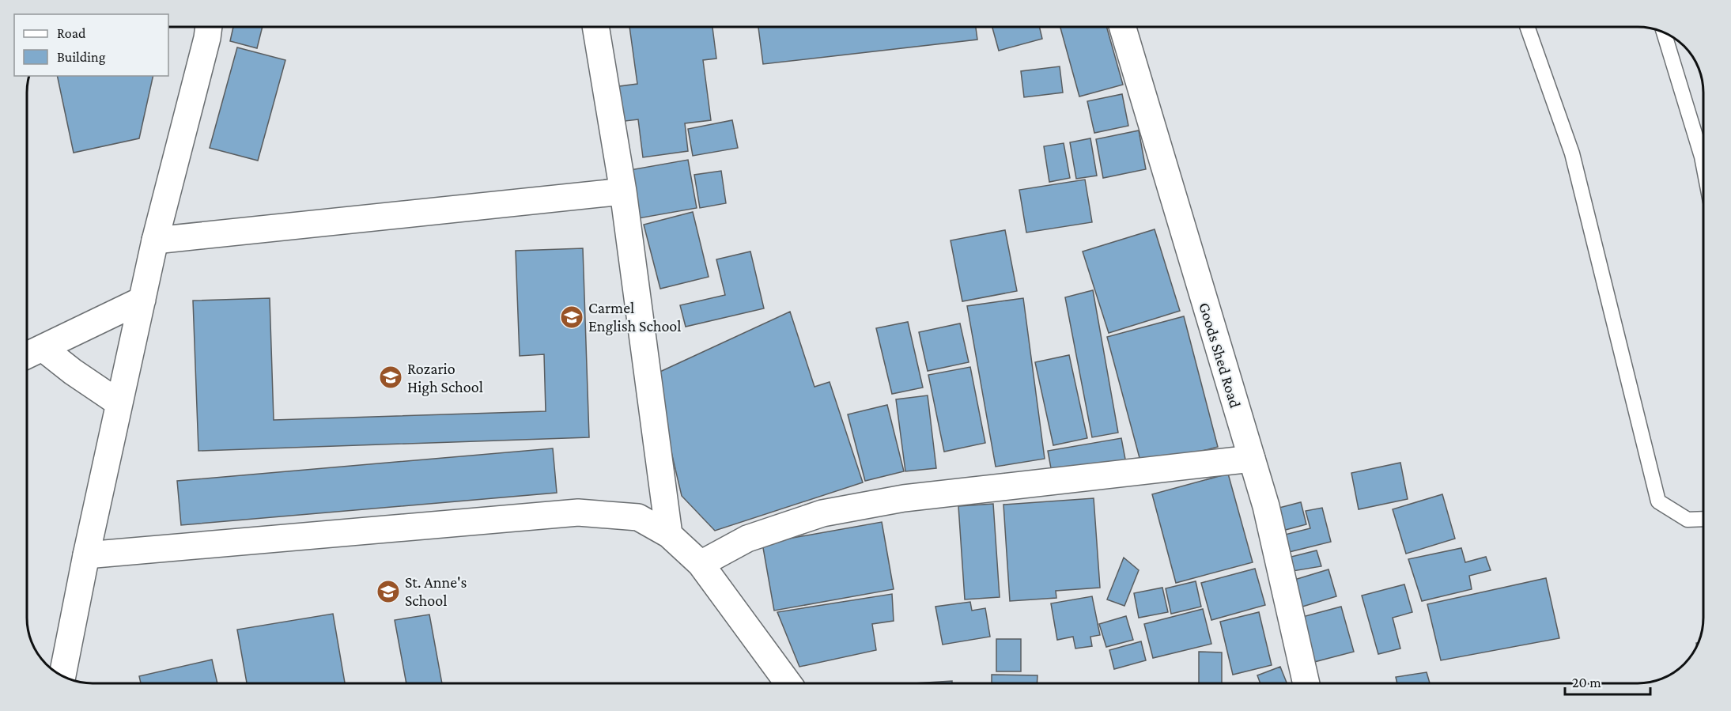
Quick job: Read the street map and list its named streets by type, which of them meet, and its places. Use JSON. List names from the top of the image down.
{
  "streets": {
    "street": ["Goods Shed Road"]
  },
  "places": {
    "school or university": ["Carmel English School", "Rozario High School", "St. Anne's School"]
  },
  "legend": ["Road", "Building"],
  "scale_bar": "20 m"
}
